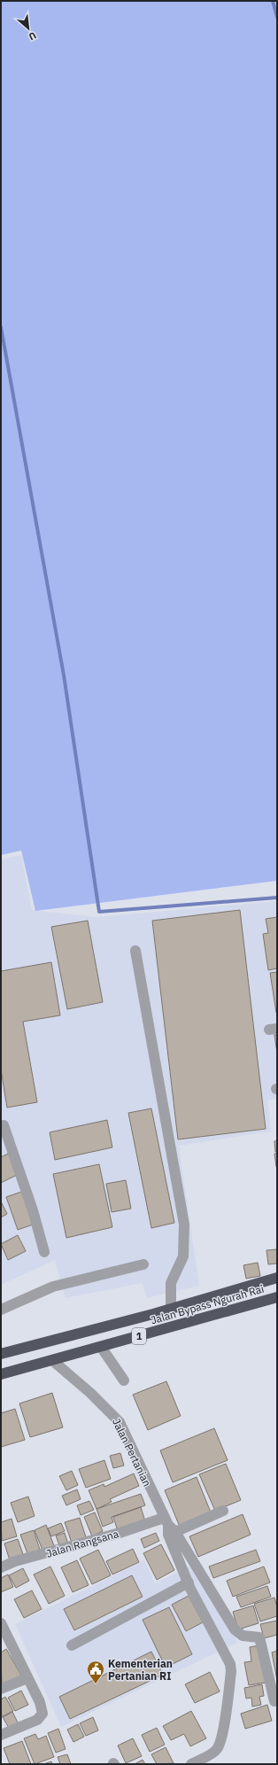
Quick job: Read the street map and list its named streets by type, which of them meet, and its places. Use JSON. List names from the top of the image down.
{
  "streets": {
    "highway": ["Jalan Bypass Ngurah Rai", "1"],
    "street": ["Jalan Pertanian", "Jalan Rangsana"]
  },
  "crossings": [
    ["Jalan Bypass Ngurah Rai", "Jalan Pertanian"],
    ["Jalan Pertanian", "Jalan Rangsana"]
  ],
  "places": {
    "public building": ["Kementerian Pertanian RI"]
  },
  "north": "bottom right"
}
